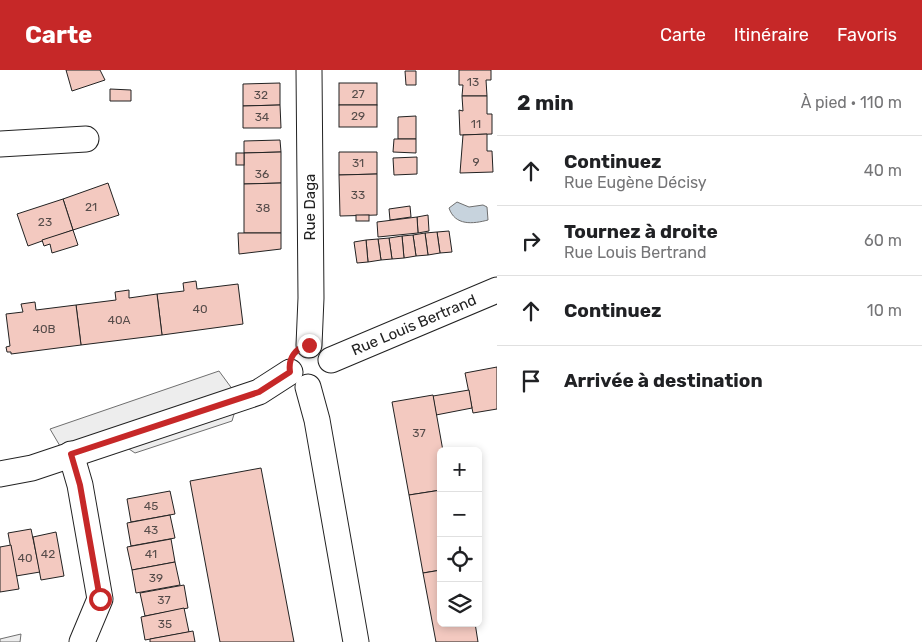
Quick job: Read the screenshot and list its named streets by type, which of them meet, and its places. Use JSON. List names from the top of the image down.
{
  "streets": {
    "street": ["Rue Daga", "Rue Louis Bertrand"]
  },
  "crossings": [
    ["Rue Daga", "Rue Louis Bertrand"]
  ],
  "house_numbers": [
    "13",
    "27",
    "32",
    "29",
    "34",
    "11",
    "9",
    "31",
    "36",
    "33",
    "21",
    "38",
    "23",
    "40",
    "40A",
    "40B",
    "37",
    "45",
    "43",
    "42",
    "41",
    "40",
    "39",
    "37",
    "35"
  ],
  "page": {
    "header": "Carte",
    "nav": ["Carte", "Itinéraire", "Favoris"],
    "heading": ["2 min", "À pied · 110 m"],
    "list": [
      ["Continuez", "Rue Eugène Décisy", "40 m"],
      ["Tournez à droite", "Rue Louis Bertrand", "60 m"],
      ["Continuez", "10 m"],
      "Arrivée à destination"
    ],
    "map_buttons": ["+", "−"]
  }
}
